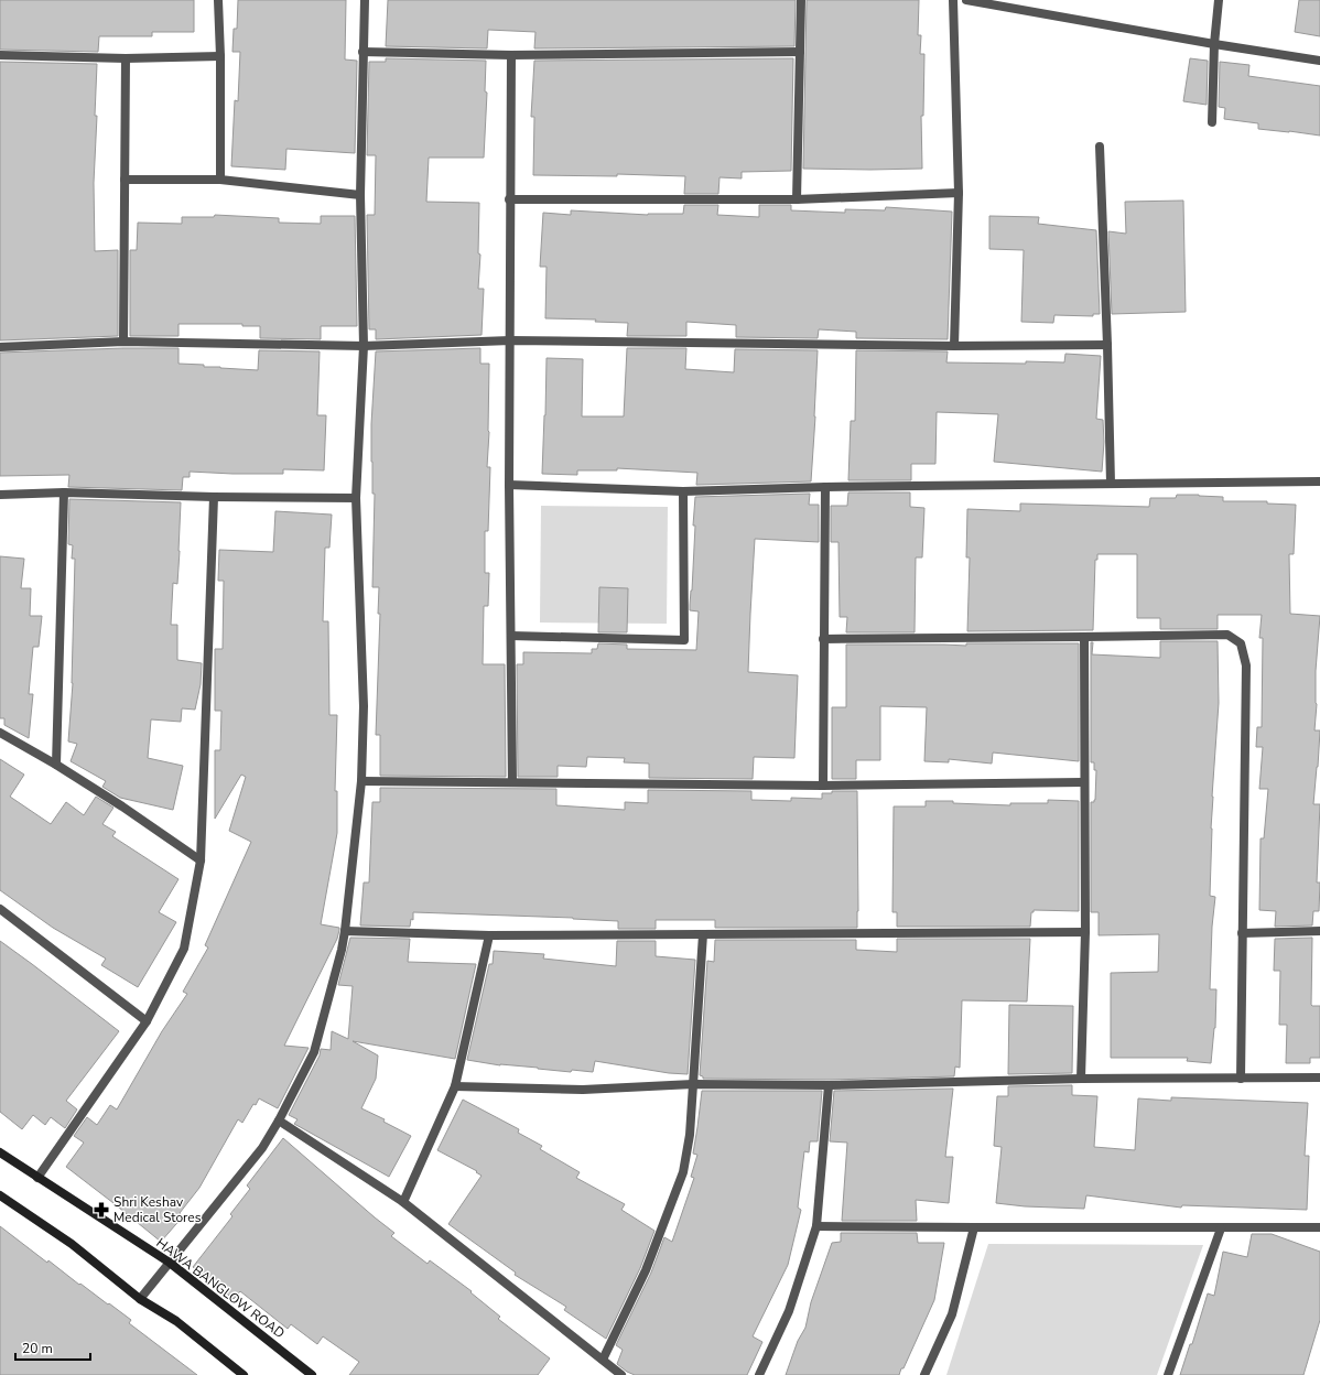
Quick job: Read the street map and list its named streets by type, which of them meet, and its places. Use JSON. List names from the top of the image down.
{
  "streets": {
    "street": ["HAWA BANGLOW ROAD"]
  },
  "places": {
    "pharmacy": ["Shri Keshav Medical Stores"]
  },
  "scale_bar": "20 m"
}
